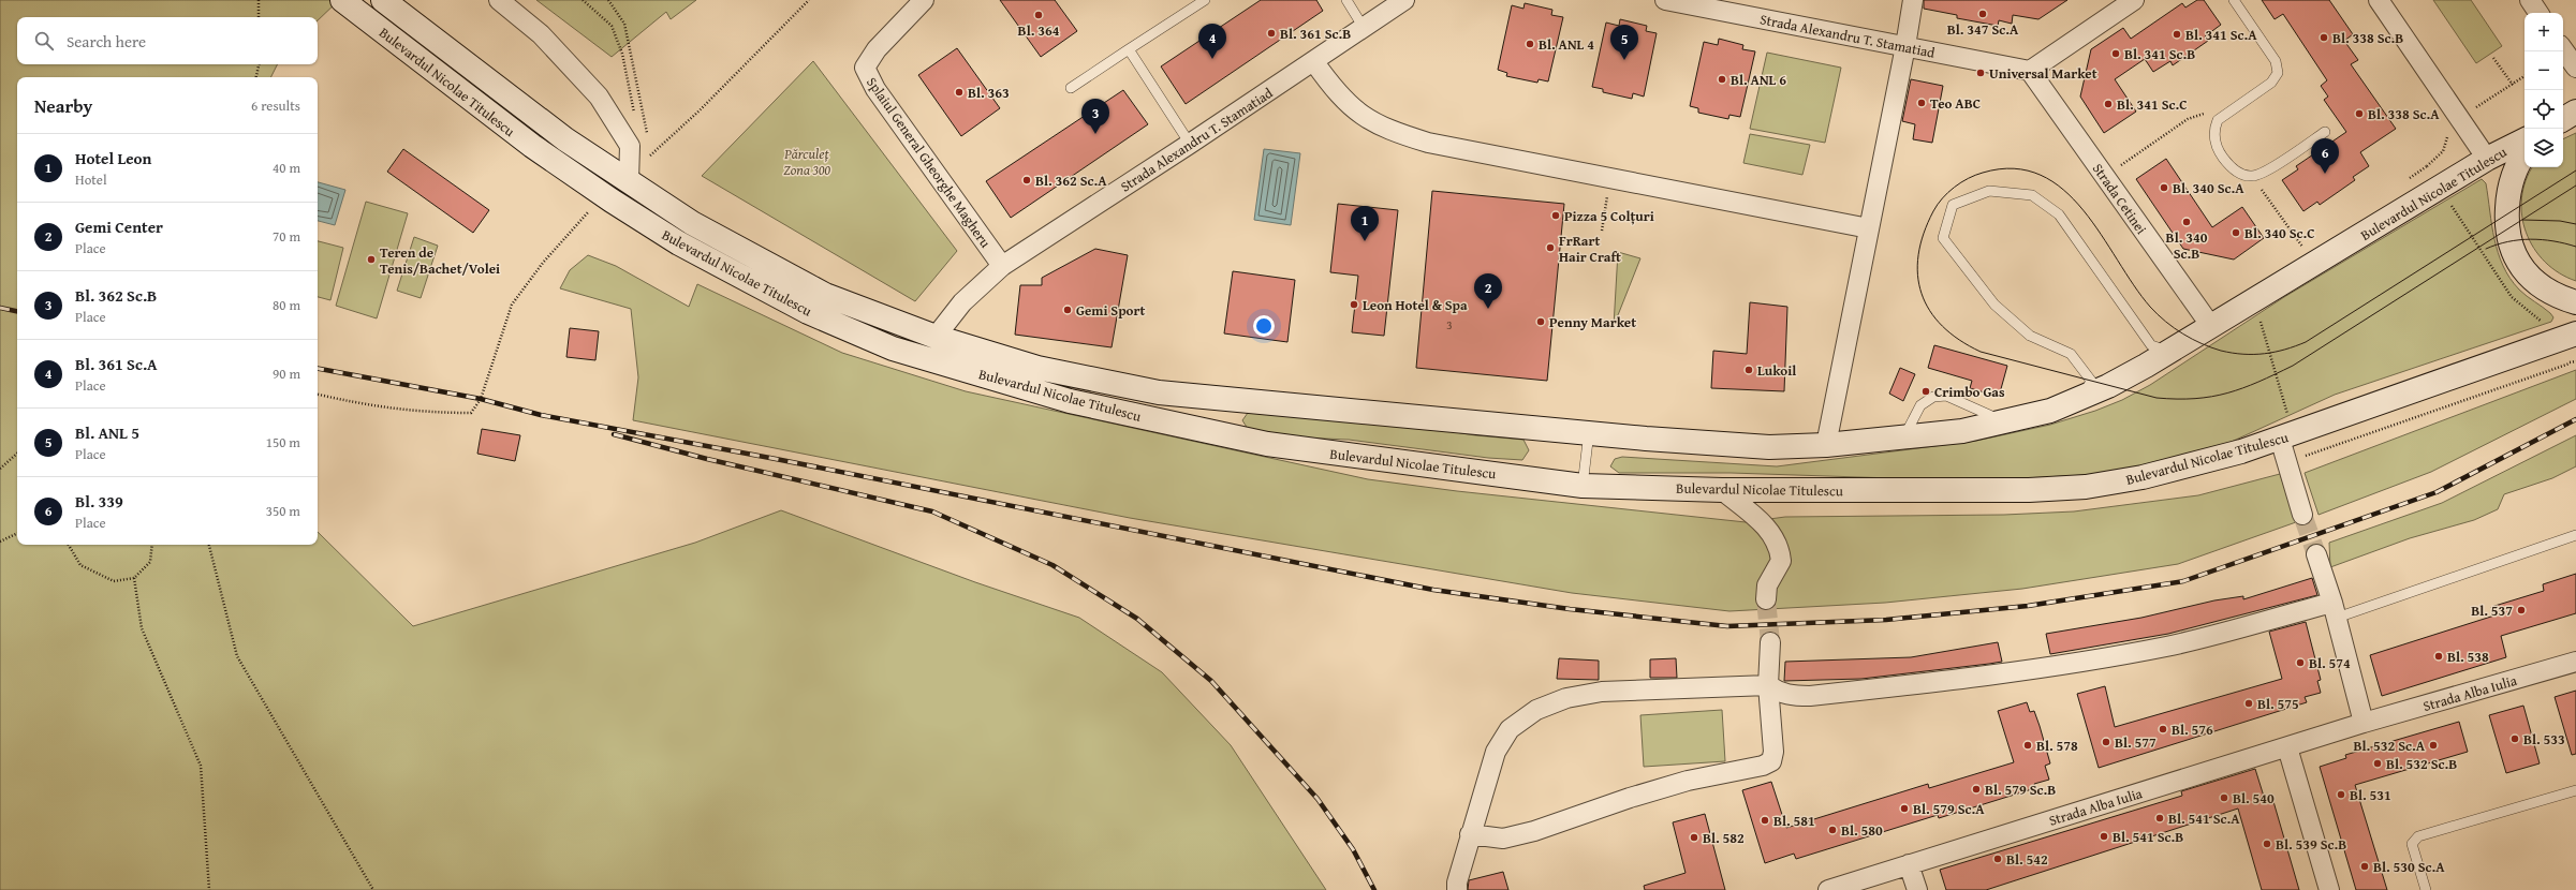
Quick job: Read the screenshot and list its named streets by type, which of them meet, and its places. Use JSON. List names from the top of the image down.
{
  "streets": {
    "main road": ["Bulevardul Nicolae Titulescu"],
    "street": [
      "Strada Alexandru T. Stamatiad",
      "Splaiul General Gheorghe Magheru",
      "Strada Cetinei",
      "Strada Alba Iulia"
    ]
  },
  "crossings": [
    ["Strada Alexandru T. Stamatiad", "Bulevardul Nicolae Titulescu"],
    ["Strada Alexandru T. Stamatiad", "Splaiul General Gheorghe Magheru"],
    ["Strada Alexandru T. Stamatiad", "Strada Cetinei"],
    ["Bulevardul Nicolae Titulescu", "Strada Cetinei"]
  ],
  "parks": ["Părculeț Zona 300"],
  "places": [
    "Bl. 347 Sc.A",
    "Bl. 364",
    "Bl. 361 Sc.B",
    "Bl. 341 Sc.A",
    "Bl. 338 Sc.B",
    "Bl. ANL 4",
    "Bl. 341 Sc.B",
    "Universal Market",
    "Bl. ANL 6",
    "Bl. 363",
    "Teo ABC",
    "Bl. 341 Sc.C",
    "Bl. 338 Sc.A",
    "Bl. 362 Sc.A",
    "Bl. 340 Sc.A",
    "Pizza 5 Colțuri",
    "Bl. 340 Sc.B",
    "Bl. 340 Sc.C",
    "FrRart Hair Craft",
    "Teren de Tenis/Bachet/Volei",
    "Leon Hotel & Spa",
    "Gemi Sport",
    "Penny Market",
    "Lukoil",
    "Crimbo Gas",
    "Bl. 537",
    "Bl. 538",
    "Bl. 574",
    "Bl. 575",
    "Bl. 576",
    "Bl. 533",
    "Bl. 577",
    "Bl. 578",
    "Bl. 532 Sc.A",
    "Bl. 532 Sc.B",
    "Bl. 579 Sc.B",
    "Bl. 531",
    "Bl. 540",
    "Bl. 579 Sc.A",
    "Bl. 541 Sc.A",
    "Bl. 581",
    "Bl. 580",
    "Bl. 541 Sc.B",
    "Bl. 582",
    "Bl. 539 Sc.B",
    "Bl. 542",
    "Bl. 530 Sc.A"
  ],
  "house_numbers": ["3"],
  "page": {
    "map_buttons": ["+", "−"],
    "search": "Search here",
    "pins": [
      "4",
      "5",
      "3",
      "6",
      "1",
      "2"
    ],
    "heading": ["Nearby", "6 results"],
    "list": [
      {
        "mark": "1",
        "name": "Hotel Leon",
        "note": "Hotel",
        "value": "40 m"
      },
      {
        "mark": "2",
        "name": "Gemi Center",
        "note": "Place",
        "value": "70 m"
      },
      {
        "mark": "3",
        "name": "Bl. 362 Sc.B",
        "note": "Place",
        "value": "80 m"
      },
      {
        "mark": "4",
        "name": "Bl. 361 Sc.A",
        "note": "Place",
        "value": "90 m"
      },
      {
        "mark": "5",
        "name": "Bl. ANL 5",
        "note": "Place",
        "value": "150 m"
      },
      {
        "mark": "6",
        "name": "Bl. 339",
        "note": "Place",
        "value": "350 m"
      }
    ]
  }
}
